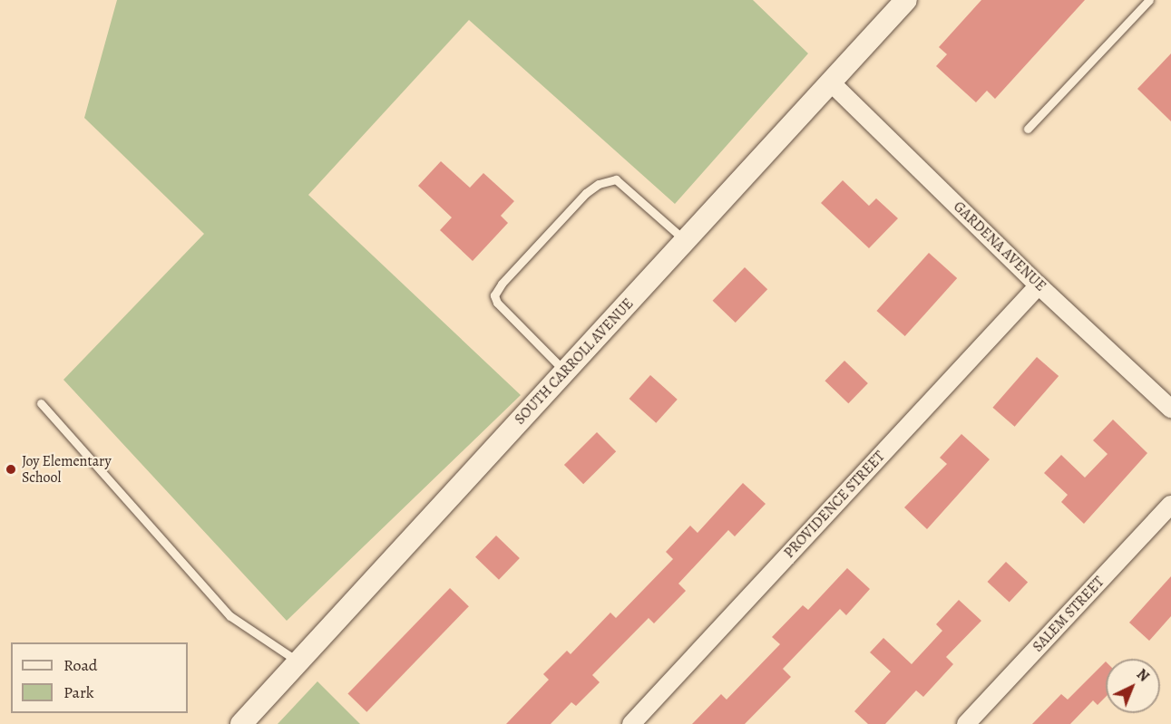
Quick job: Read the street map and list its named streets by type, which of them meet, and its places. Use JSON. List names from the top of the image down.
{
  "streets": {
    "street": [
      "GARDENA AVENUE",
      "SOUTH CARROLL AVENUE",
      "PROVIDENCE STREET",
      "SALEM STREET"
    ]
  },
  "crossings": [
    ["GARDENA AVENUE", "SOUTH CARROLL AVENUE"],
    ["GARDENA AVENUE", "PROVIDENCE STREET"]
  ],
  "places": ["Joy Elementary School"],
  "legend": ["Road", "Park"],
  "north": "top right"
}
